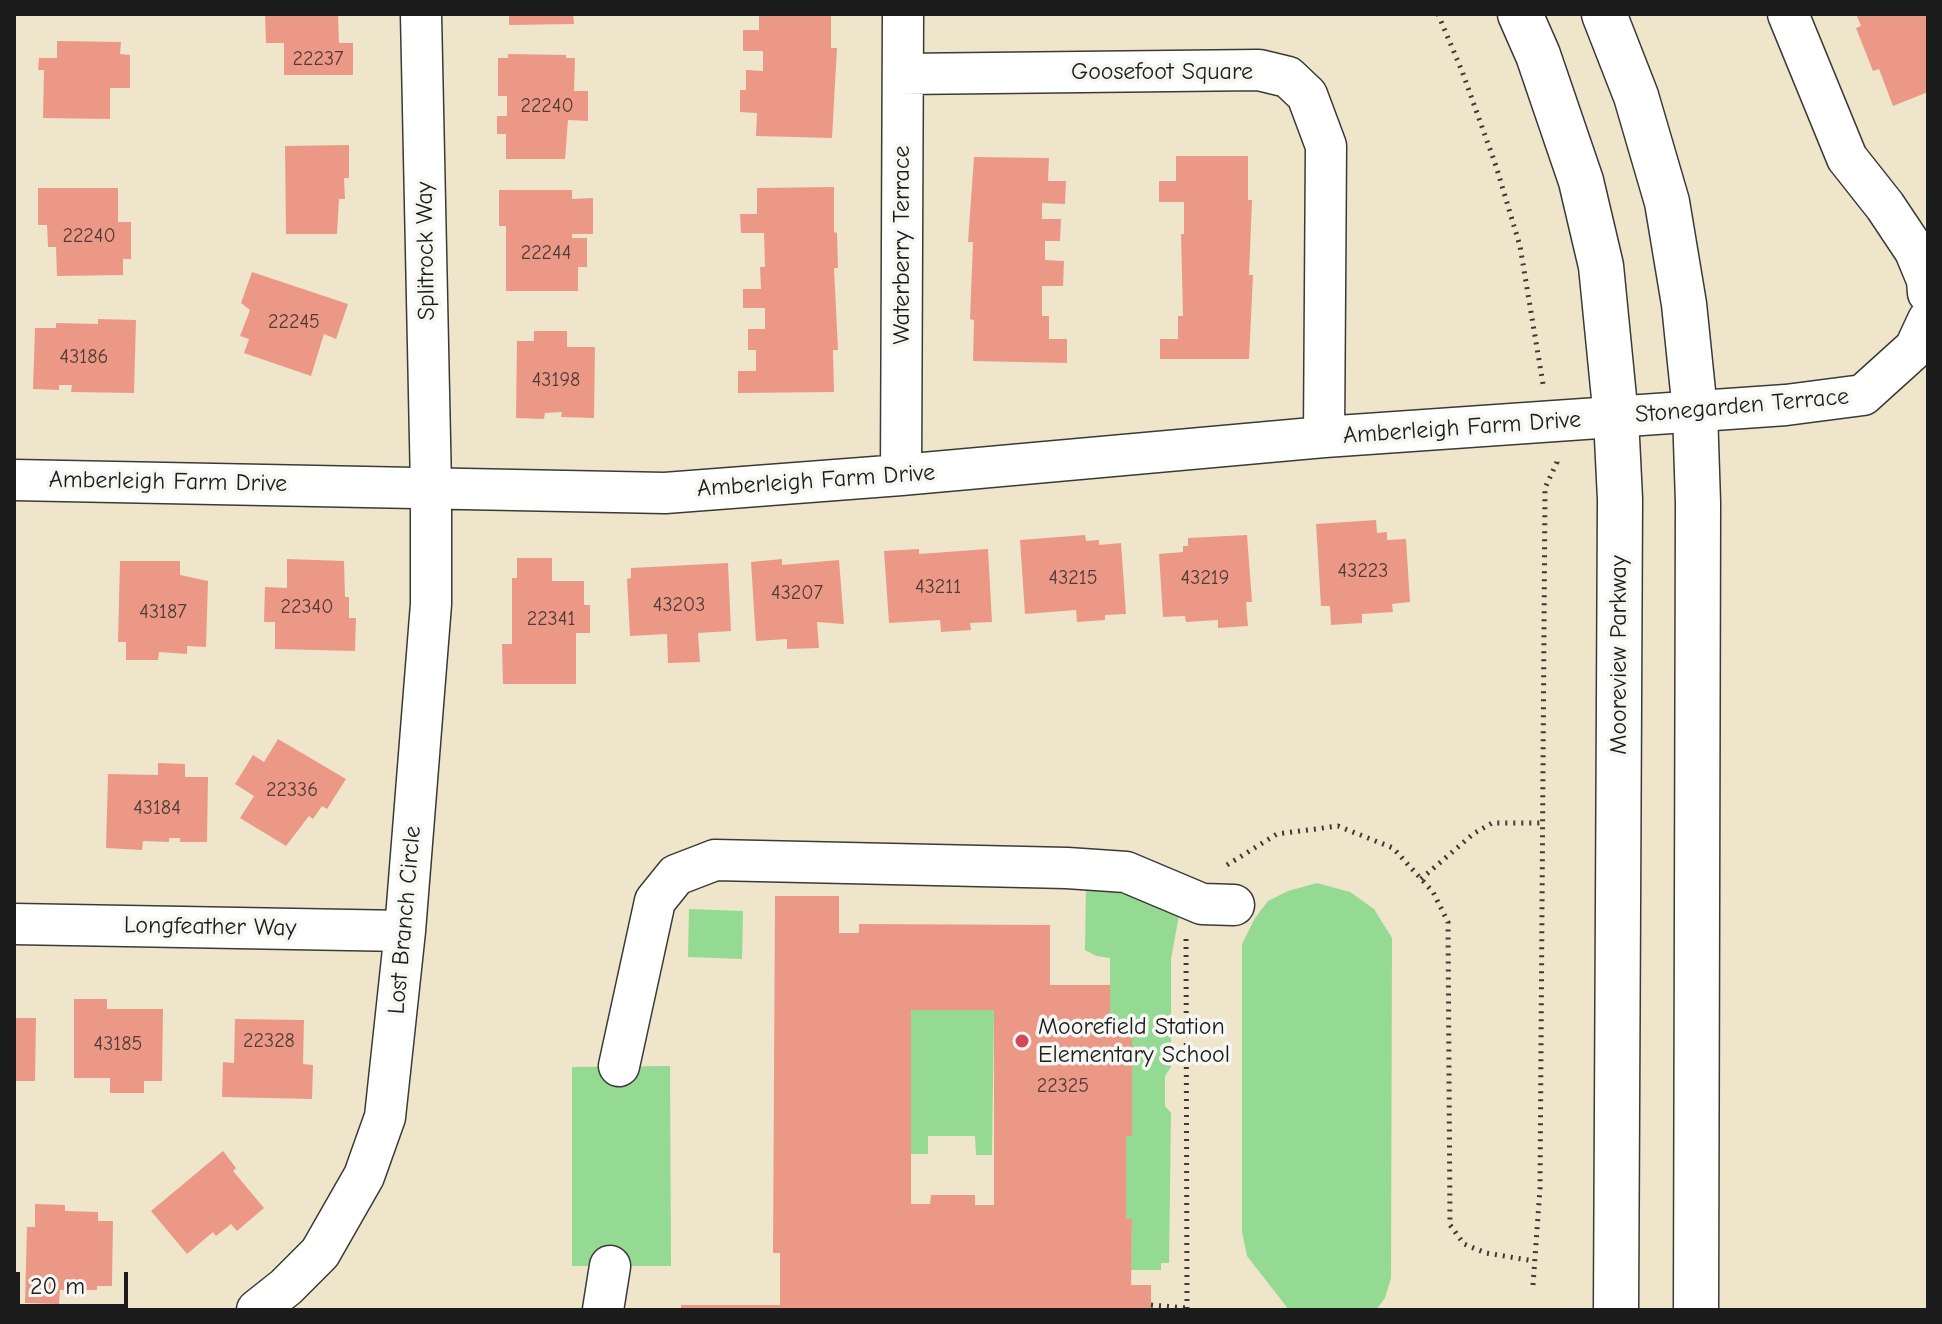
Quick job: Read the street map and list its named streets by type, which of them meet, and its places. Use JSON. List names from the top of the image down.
{
  "streets": {
    "main road": ["Mooreview Parkway"],
    "street": [
      "Goosefoot Square",
      "Waterberry Terrace",
      "Splitrock Way",
      "Stonegarden Terrace",
      "Amberleigh Farm Drive",
      "Lost Branch Circle",
      "Longfeather Way"
    ]
  },
  "crossings": [
    ["Goosefoot Square", "Waterberry Terrace"],
    ["Goosefoot Square", "Amberleigh Farm Drive"],
    ["Waterberry Terrace", "Amberleigh Farm Drive"],
    ["Splitrock Way", "Amberleigh Farm Drive"],
    ["Splitrock Way", "Lost Branch Circle"],
    ["Stonegarden Terrace", "Amberleigh Farm Drive"],
    ["Stonegarden Terrace", "Mooreview Parkway"],
    ["Amberleigh Farm Drive", "Mooreview Parkway"],
    ["Amberleigh Farm Drive", "Lost Branch Circle"],
    ["Lost Branch Circle", "Longfeather Way"]
  ],
  "places": ["Moorefield Station Elementary School"],
  "house_numbers": [
    "22237",
    "22240",
    "22240",
    "22244",
    "22245",
    "43186",
    "43198",
    "43223",
    "43215",
    "43219",
    "43211",
    "43207",
    "43203",
    "22340",
    "43187",
    "22341",
    "22336",
    "43184",
    "22328",
    "43185",
    "22325"
  ],
  "scale_bar": "20 m"
}
